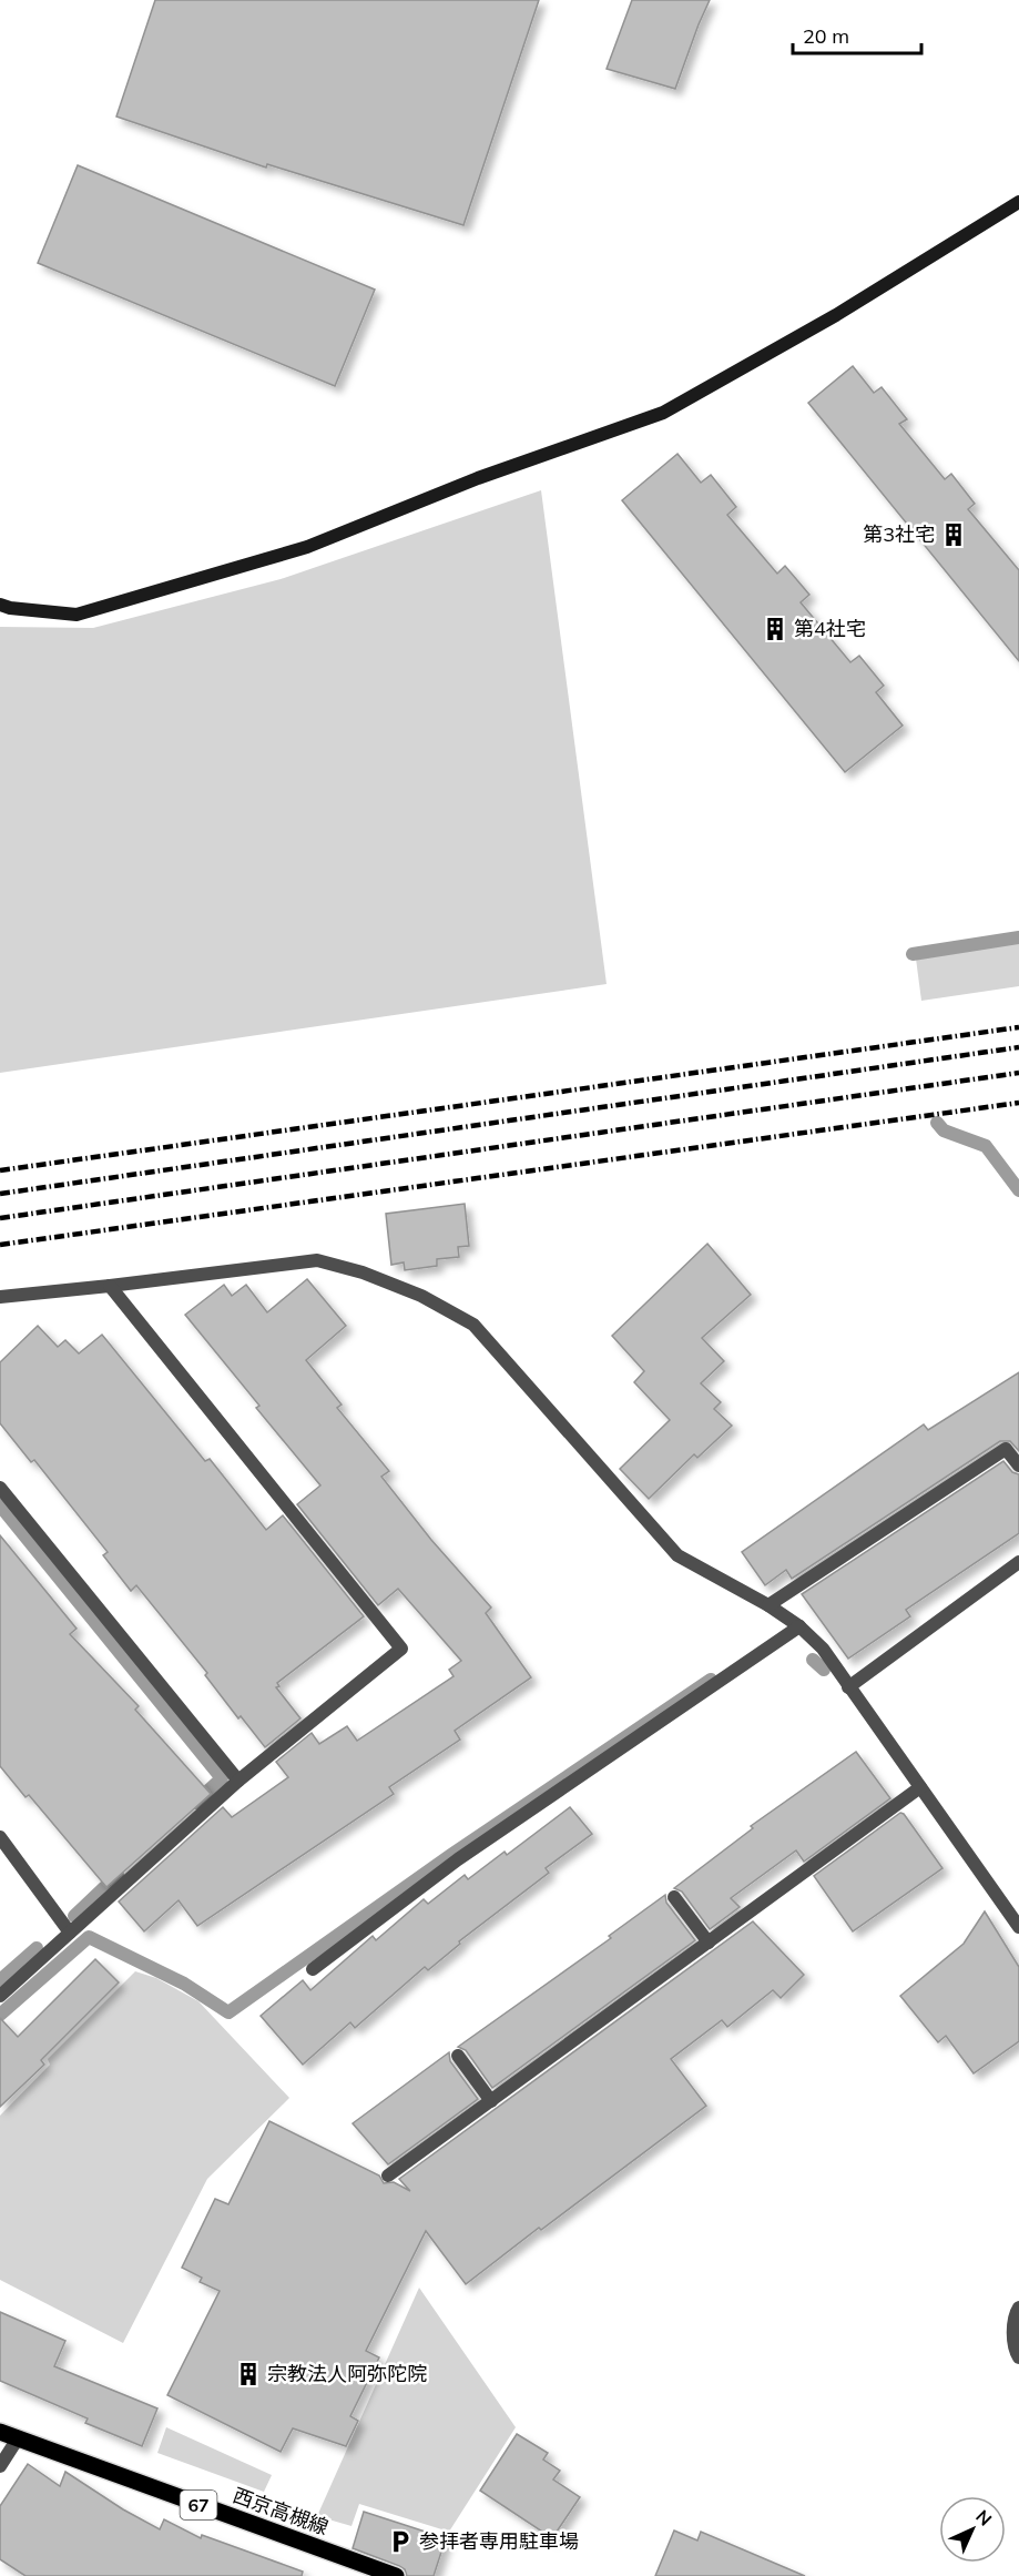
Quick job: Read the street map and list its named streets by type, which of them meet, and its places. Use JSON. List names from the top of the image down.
{
  "streets": {
    "main road": ["67", "西京高槻線"]
  },
  "places": {
    "building": ["第3社宅", "第4社宅", "宗教法人阿弥陀院"],
    "parking": ["参拝者専用駐車場"]
  },
  "scale_bar": "20 m",
  "north": "top right"
}
